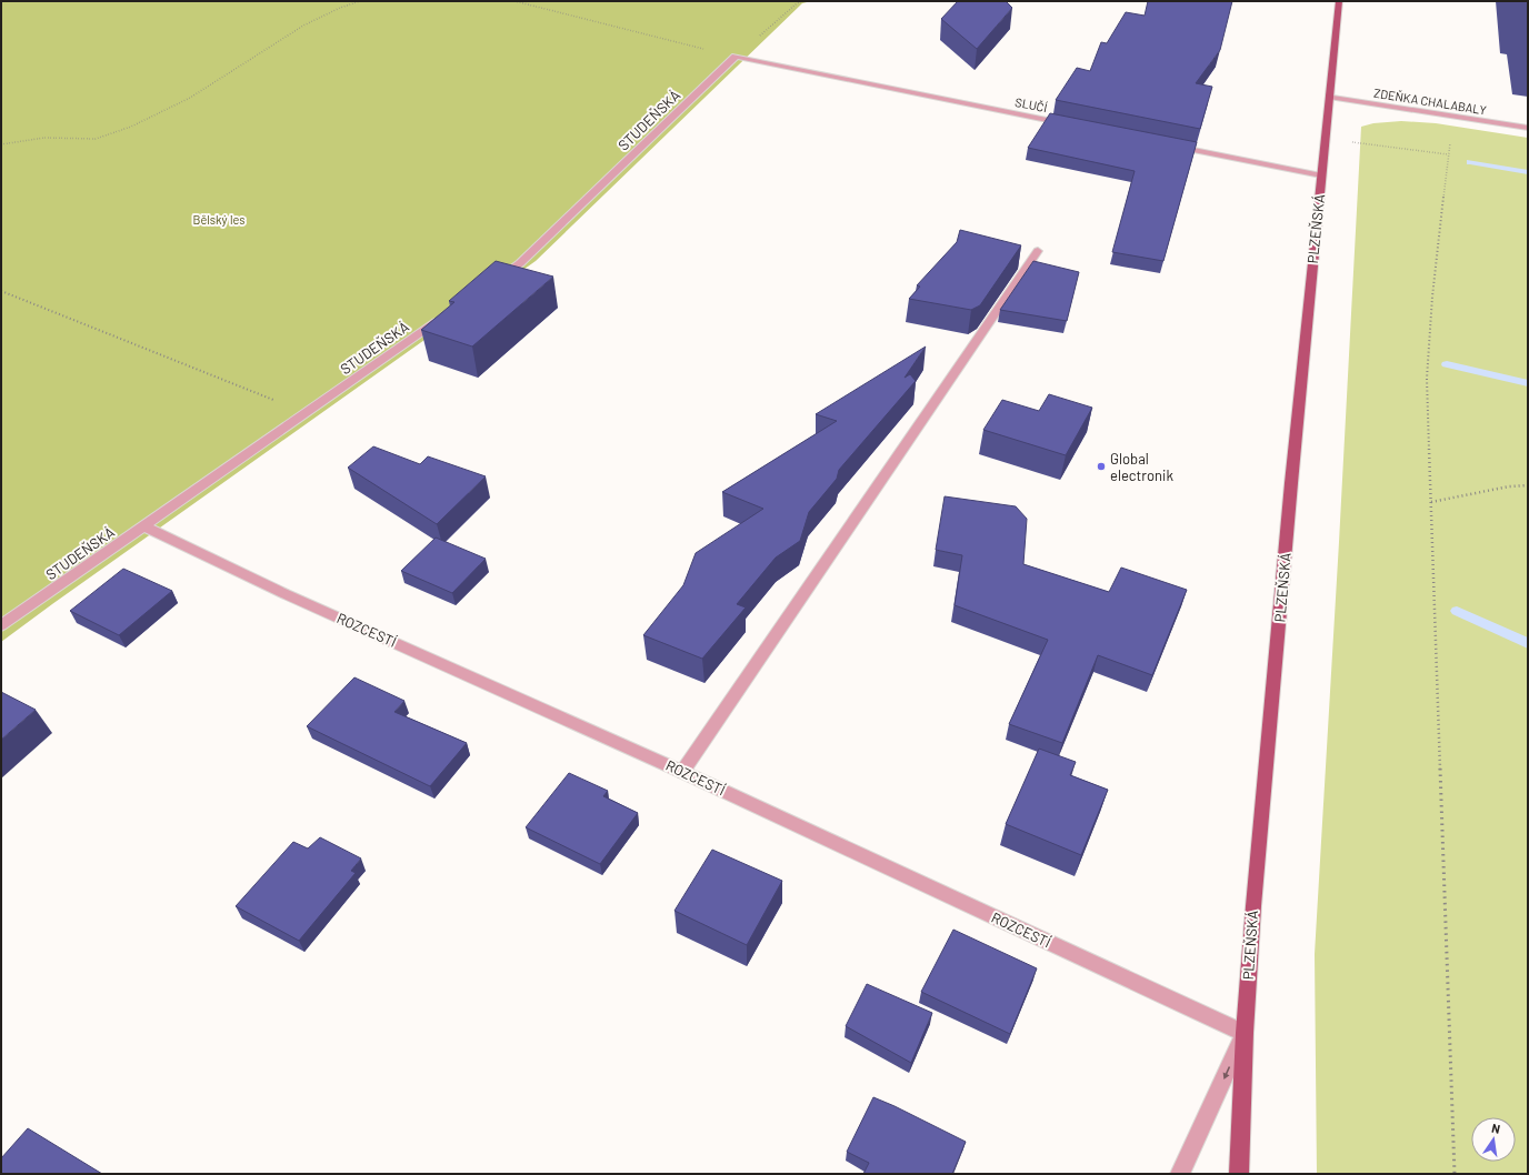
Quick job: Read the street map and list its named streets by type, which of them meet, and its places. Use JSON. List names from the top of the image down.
{
  "streets": {
    "main road": ["PLZEŇSKÁ"],
    "street": [
      "ZDEŇKA CHALABALY",
      "SLUČÍ",
      "STUDEŇSKÁ",
      "ROZCESTÍ"
    ]
  },
  "crossings": [
    ["ZDEŇKA CHALABALY", "PLZEŇSKÁ"],
    ["SLUČÍ", "STUDEŇSKÁ"],
    ["STUDEŇSKÁ", "ROZCESTÍ"],
    ["PLZEŇSKÁ", "ROZCESTÍ"]
  ],
  "parks": ["Bělský les"],
  "places": ["Global electronik"],
  "north": "top"
}
